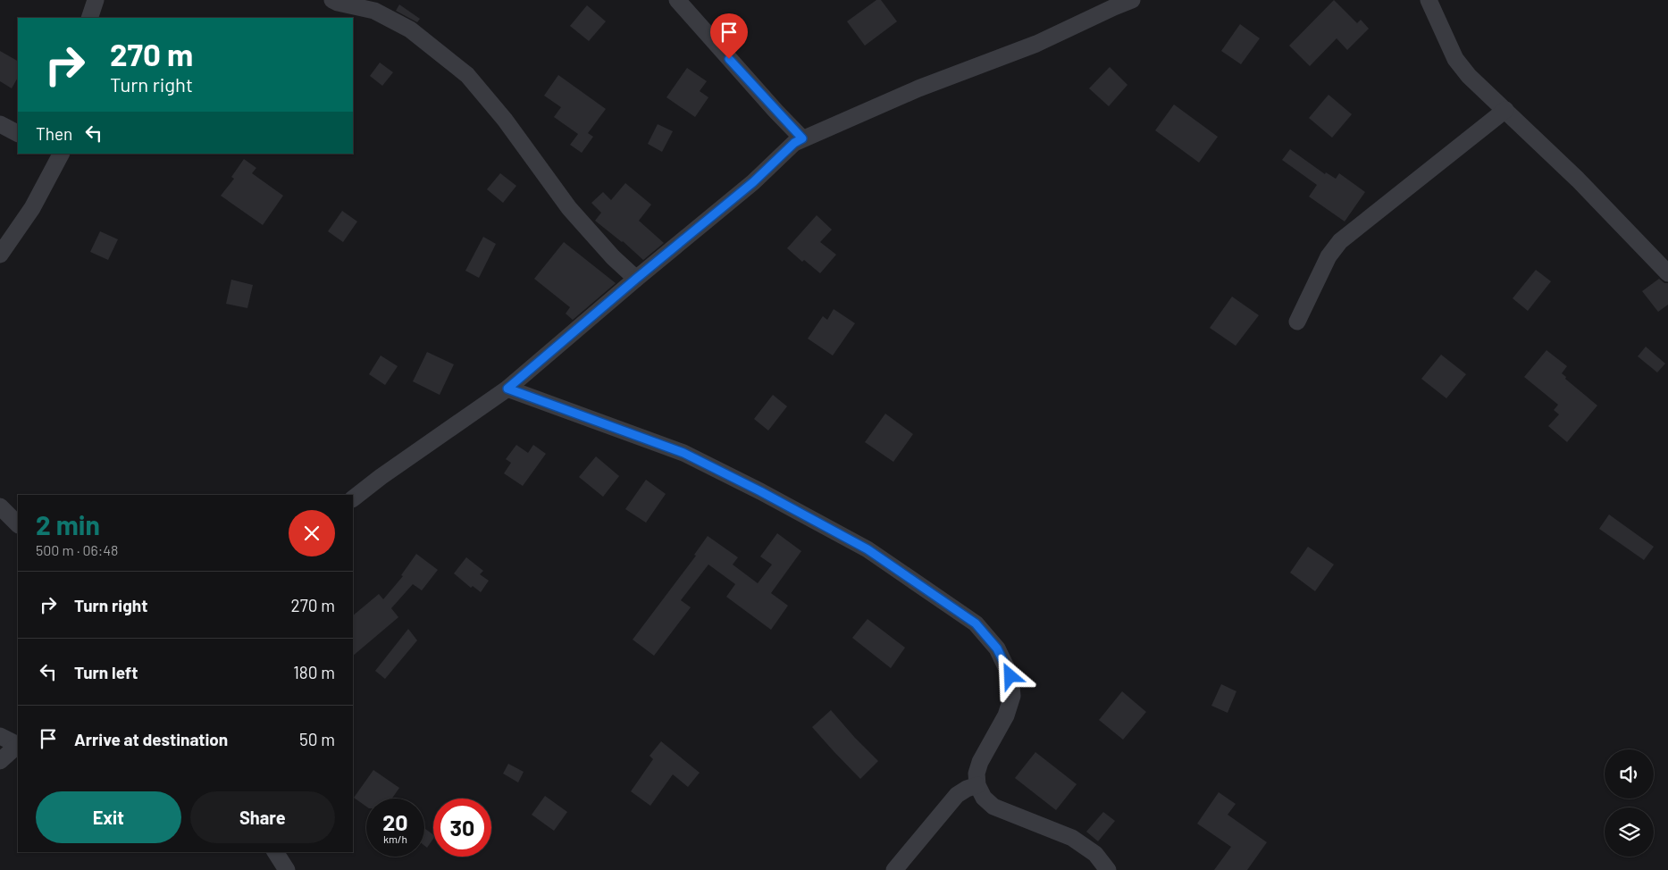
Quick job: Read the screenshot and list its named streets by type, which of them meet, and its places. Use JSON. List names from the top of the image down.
{
  "page": {
    "turn": ["270 m", "Turn right"],
    "then": "Then",
    "heading": ["2 min", "500 m · 06:48"],
    "list": [
      {
        "name": "Turn right",
        "value": "270 m"
      },
      {
        "name": "Turn left",
        "value": "180 m"
      },
      {
        "name": "Arrive at destination",
        "value": "50 m"
      }
    ],
    "buttons": ["Exit", "Share"],
    "speed": "20 km/h",
    "limit": "30"
  }
}
